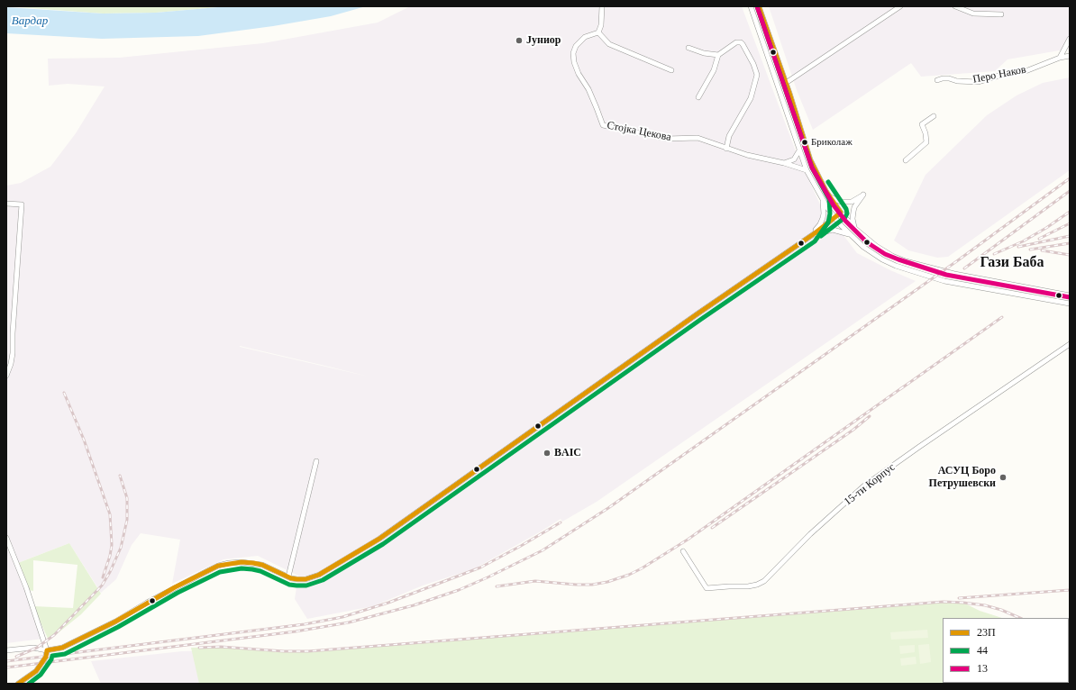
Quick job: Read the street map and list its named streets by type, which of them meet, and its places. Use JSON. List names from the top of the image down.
{
  "streets": {
    "street": ["Перо Наков", "Стојка Цекова", "15-ти Корпус"]
  },
  "districts": ["Гази Баба"],
  "water": ["Вардар"],
  "places": [
    "Јуниор",
    "Бриколаж",
    "BAIC",
    "АСУЦ Боро Петрушевски"
  ],
  "lines": ["transit line 23П", "transit line 44", "transit line 13"],
  "legend": ["23П", "44", "13"]
}
